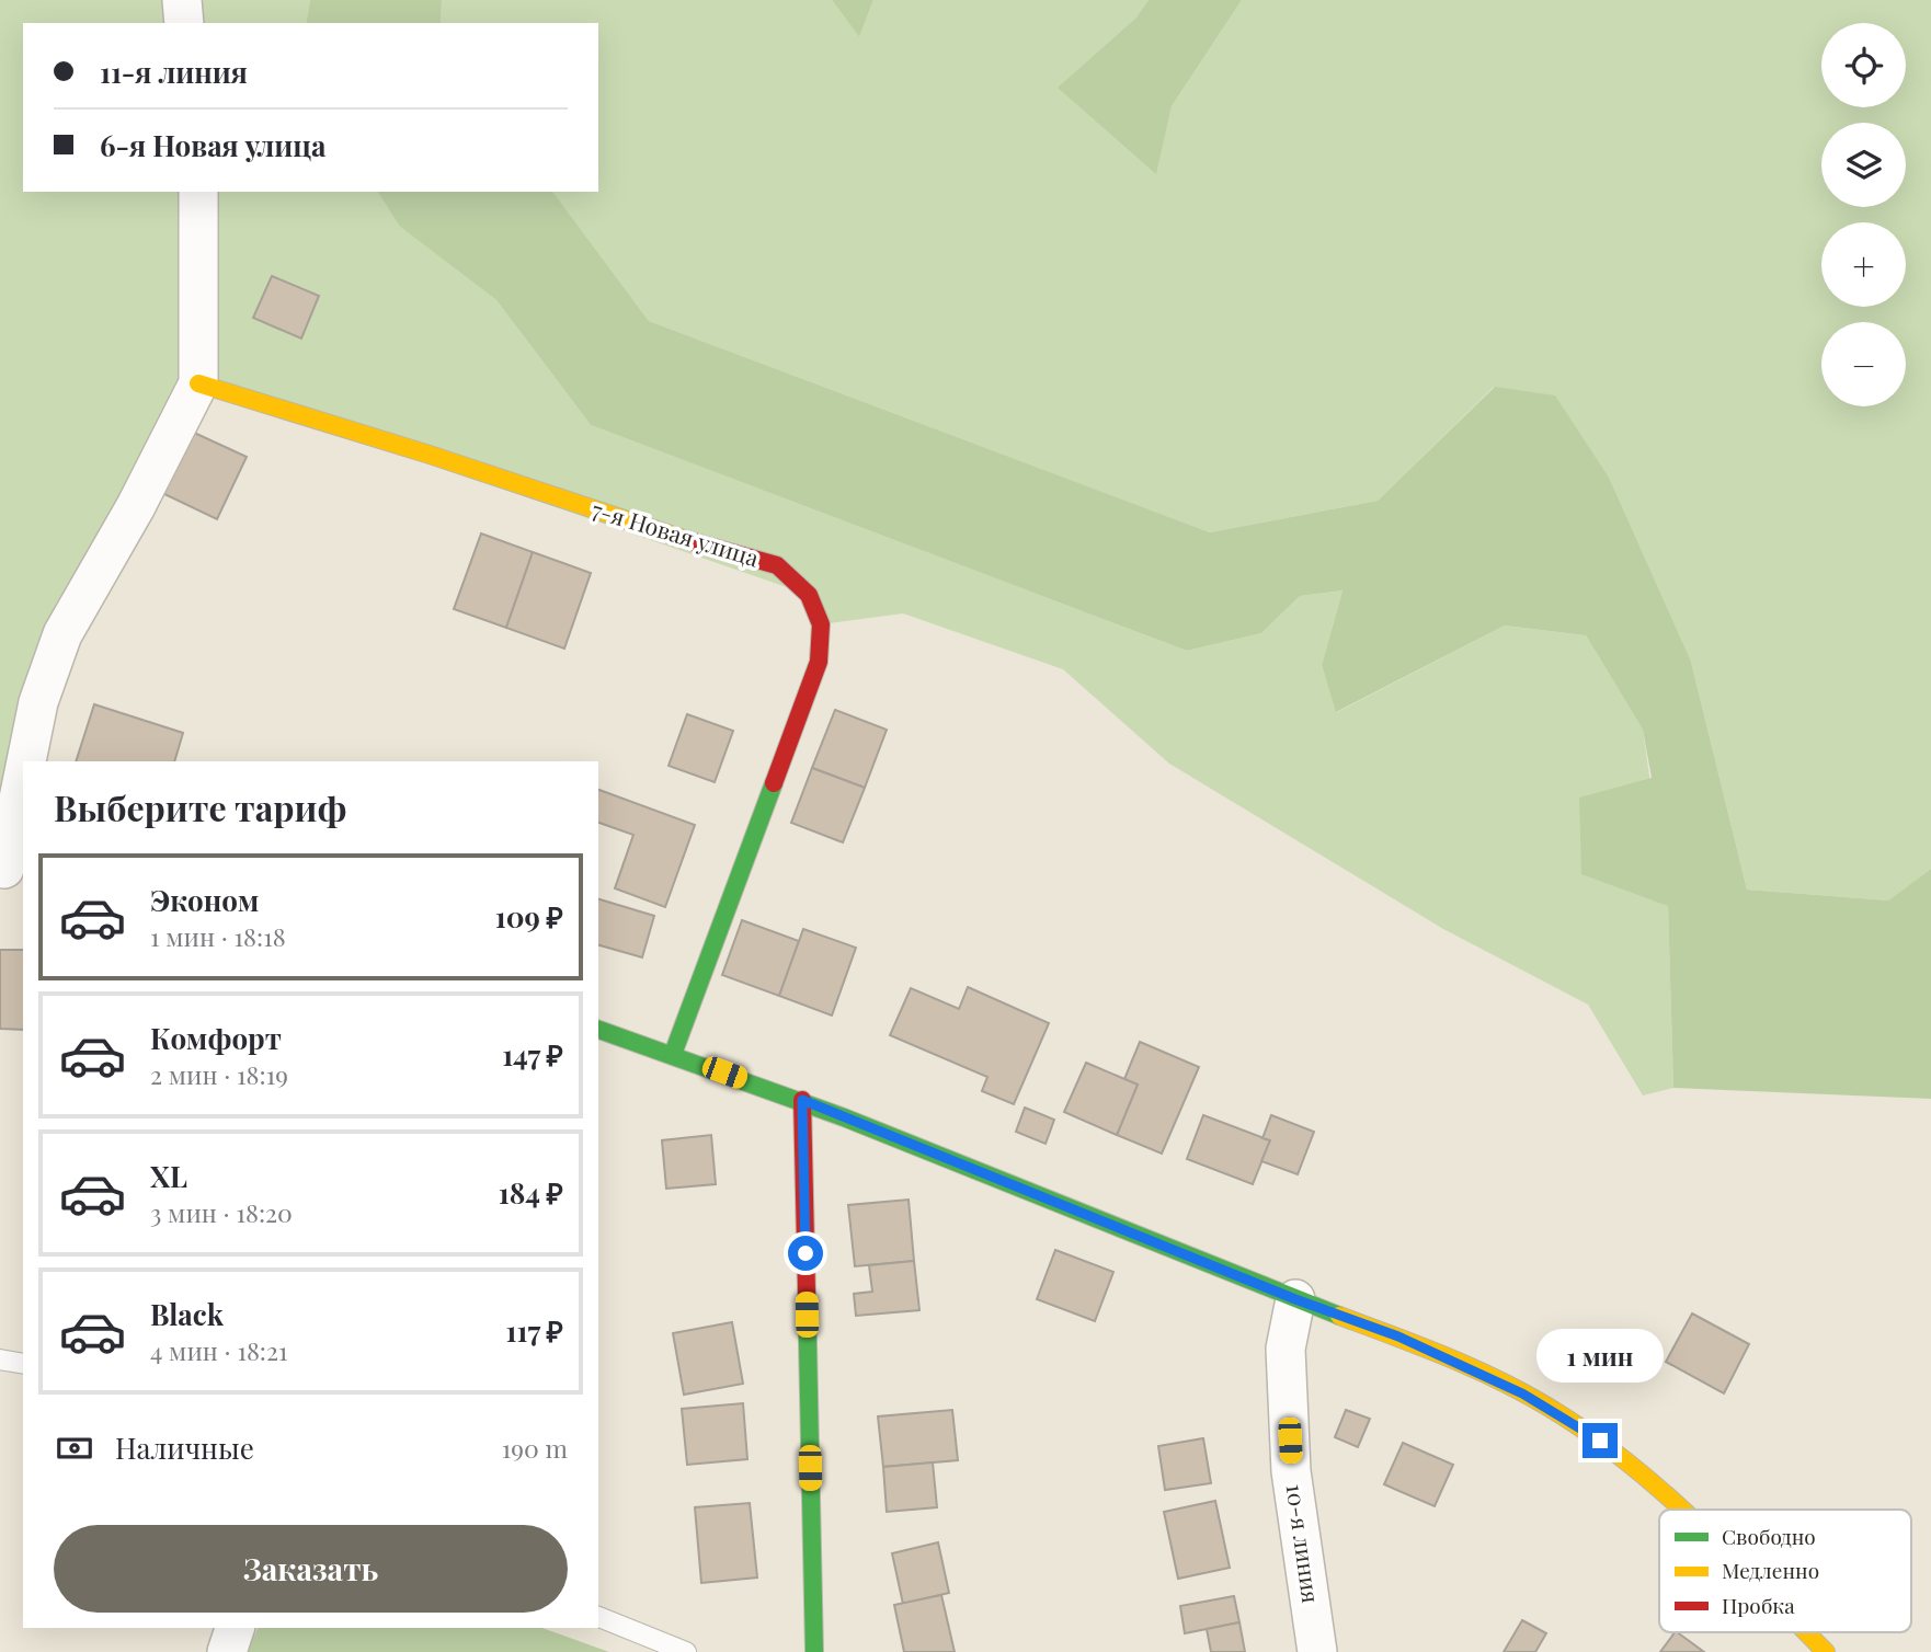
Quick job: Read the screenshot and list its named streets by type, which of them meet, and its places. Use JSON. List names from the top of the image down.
{
  "streets": {
    "street": ["7-я Новая улица", "10-я линия"]
  },
  "legend": ["Свободно", "Медленно", "Пробка"],
  "page": {
    "map_buttons": ["+", "−"],
    "banner": ["11-я линия", "6-я Новая улица"],
    "heading": "Выберите тариф",
    "list": [
      {
        "name": "Эконом",
        "note": "1 мин · 18:18",
        "value": "109 ₽"
      },
      {
        "name": "Комфорт",
        "note": "2 мин · 18:19",
        "value": "147 ₽"
      },
      {
        "name": "XL",
        "note": "3 мин · 18:20",
        "value": "184 ₽"
      },
      {
        "name": "Black",
        "note": "4 мин · 18:21",
        "value": "117 ₽"
      }
    ],
    "bubble": "1 мин",
    "pay": ["Наличные", "190 m"],
    "buttons": "Заказать"
  }
}
